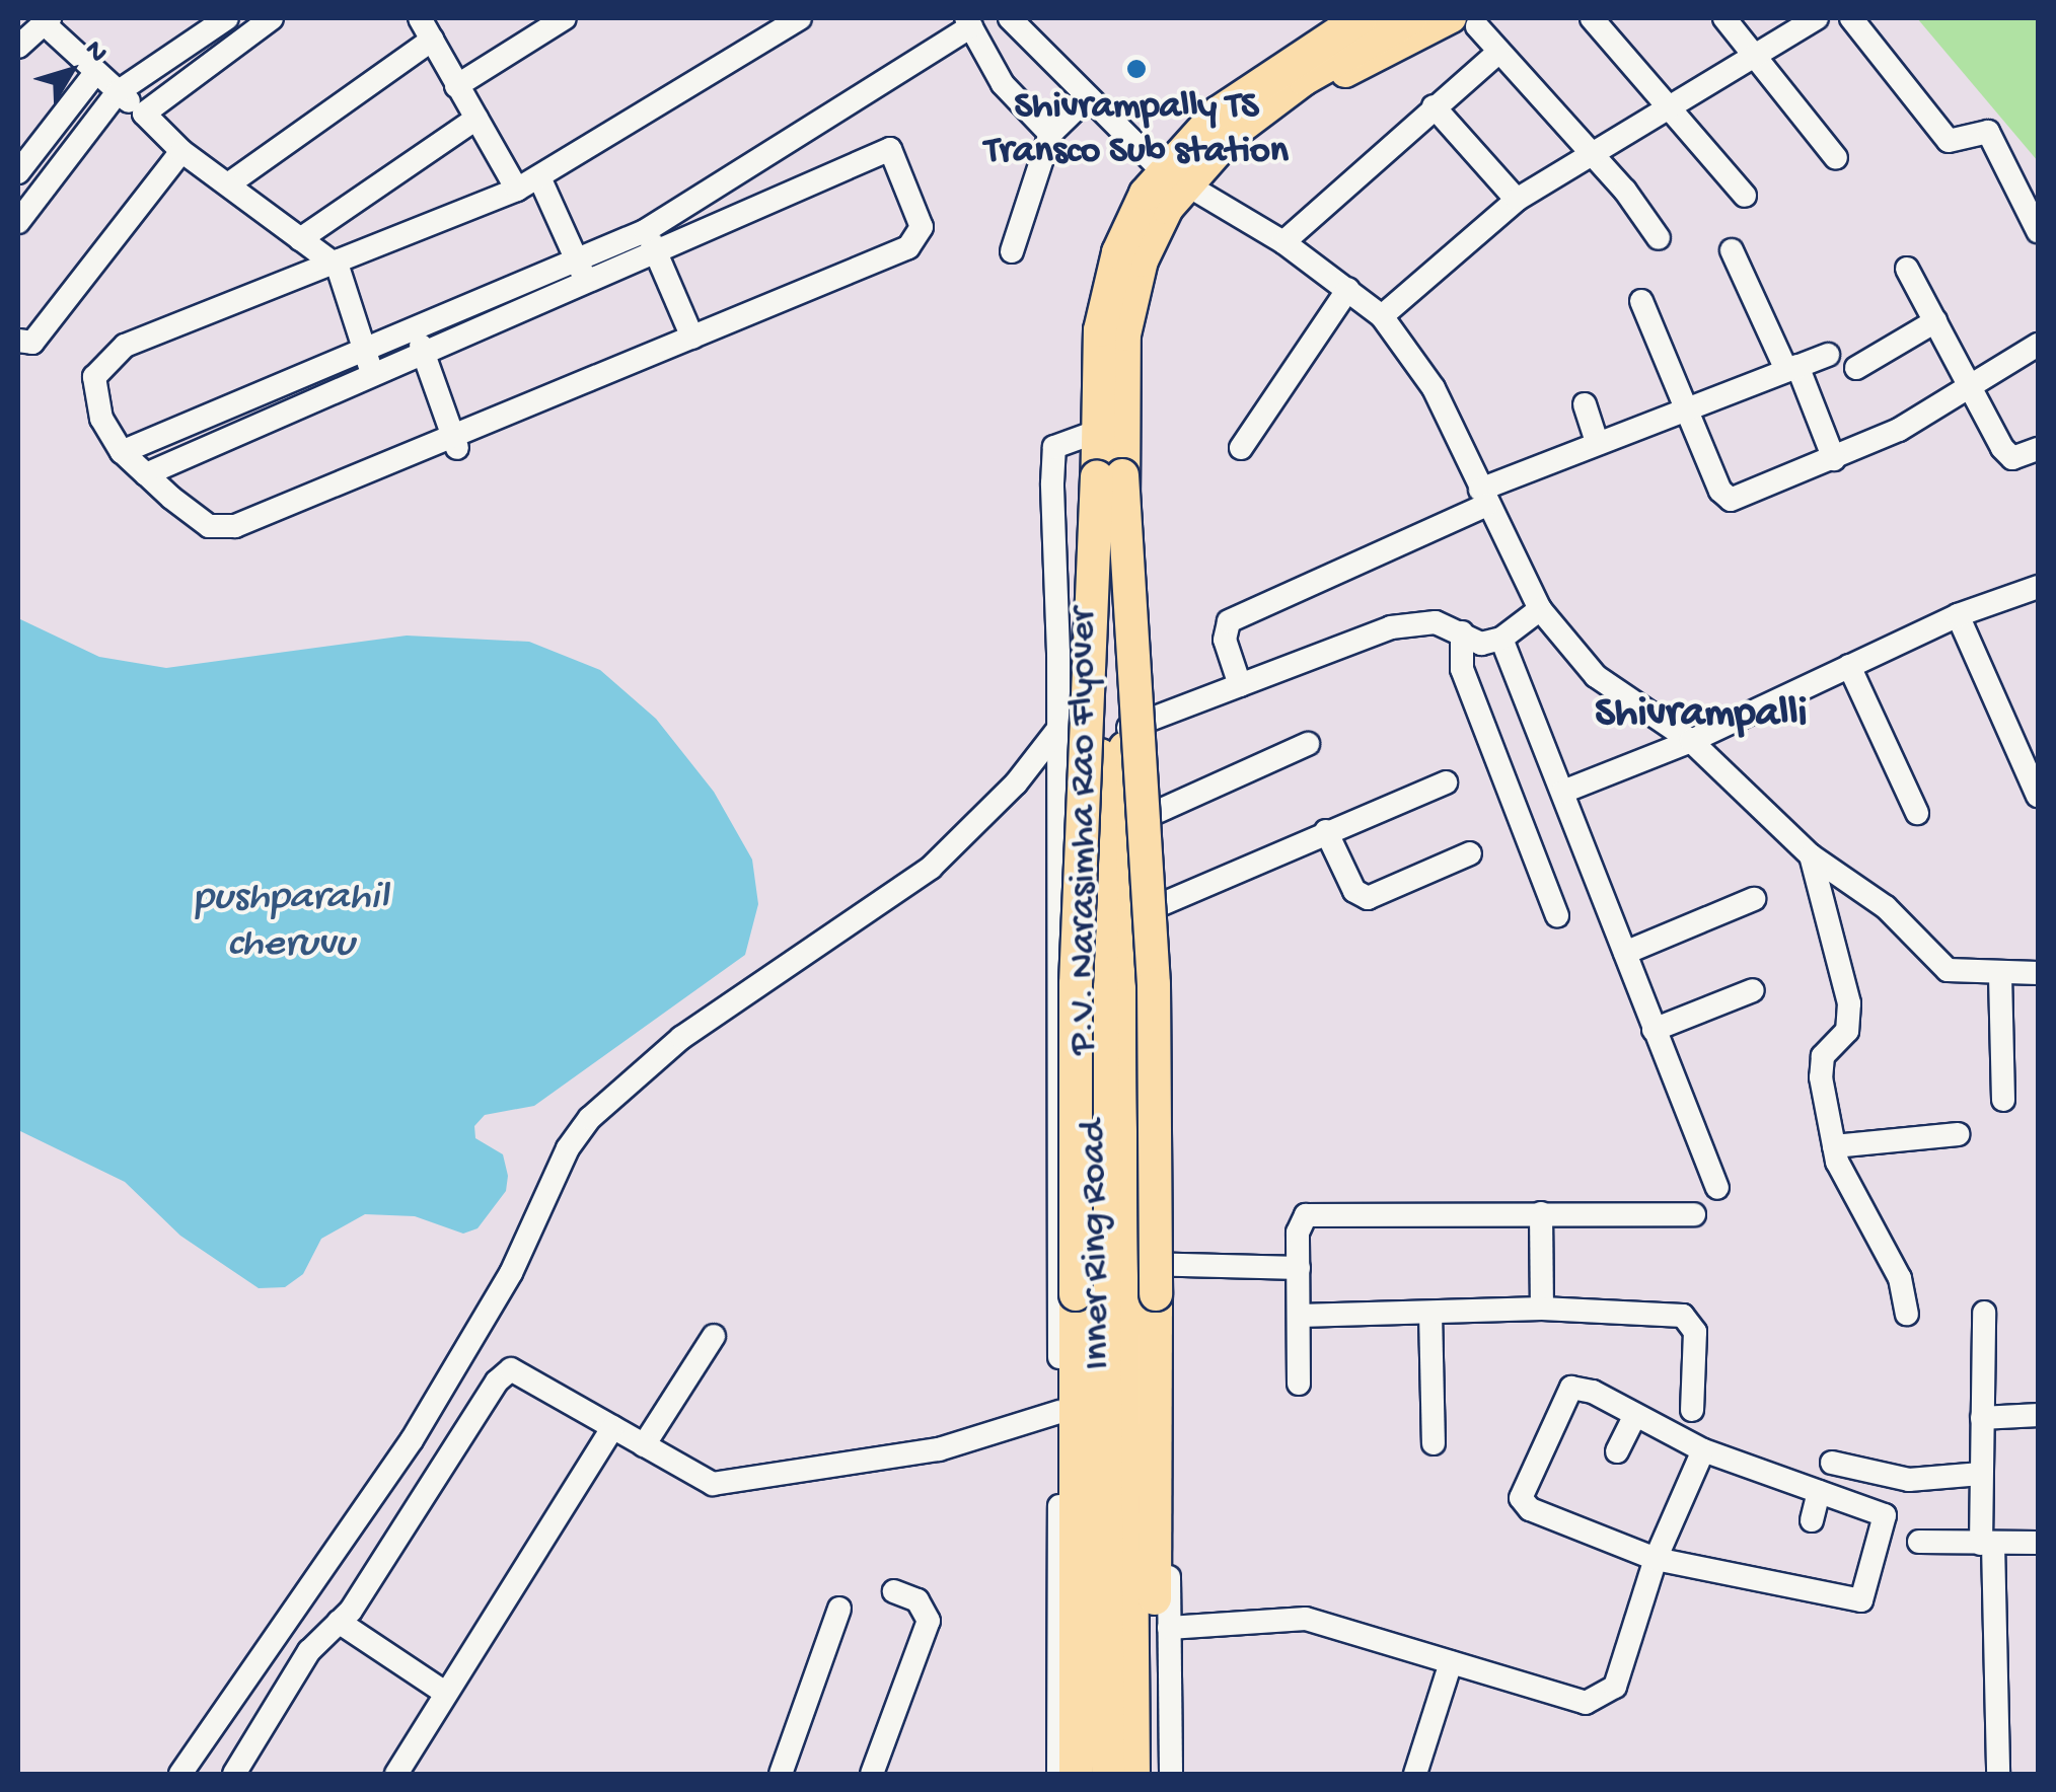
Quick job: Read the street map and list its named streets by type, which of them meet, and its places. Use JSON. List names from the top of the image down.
{
  "streets": {
    "highway": ["P.V. Narasimha Rao Flyover"],
    "main road": ["Inner Ring Road"]
  },
  "districts": ["Shivrampalli"],
  "water": ["pushparahil cheruvu"],
  "places": ["Shivrampally TS Transco Sub station"],
  "north": "top right"
}
